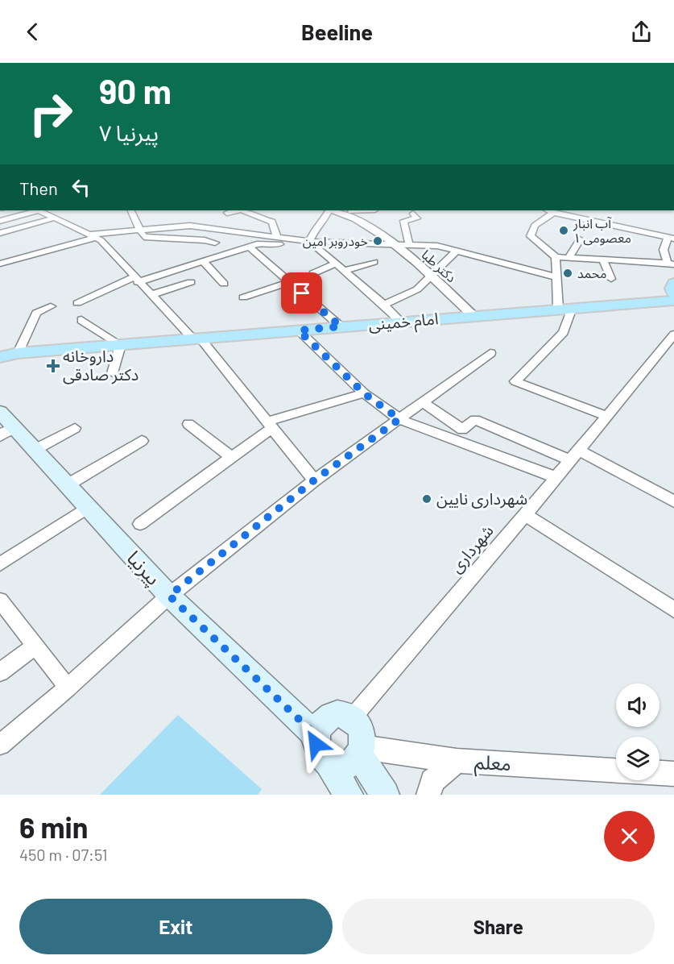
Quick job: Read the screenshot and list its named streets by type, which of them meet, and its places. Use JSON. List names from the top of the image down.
{
  "streets": {
    "main road": ["امام خمینی", "پیرنیا"],
    "street": ["دکتر طبا", "شهرداری", "معلم"]
  },
  "crossings": [
    ["دکتر طبا", "امام خمینی"],
    ["شهرداری", "پیرنیا"],
    ["شهرداری", "معلم"],
    ["پیرنیا", "معلم"]
  ],
  "places": {
    "other": [
      "آب انبار معصومی ۱",
      "خودروبر امین",
      "محمد",
      "شهرداری نایین"
    ],
    "health": ["داروخانه دکتر صادقی"]
  },
  "page": {
    "header": "Beeline",
    "turn": ["90 m", "پیرنیا ۷"],
    "then": "Then",
    "heading": ["6 min", "450 m · 07:51"],
    "buttons": ["Exit", "Share"]
  }
}
